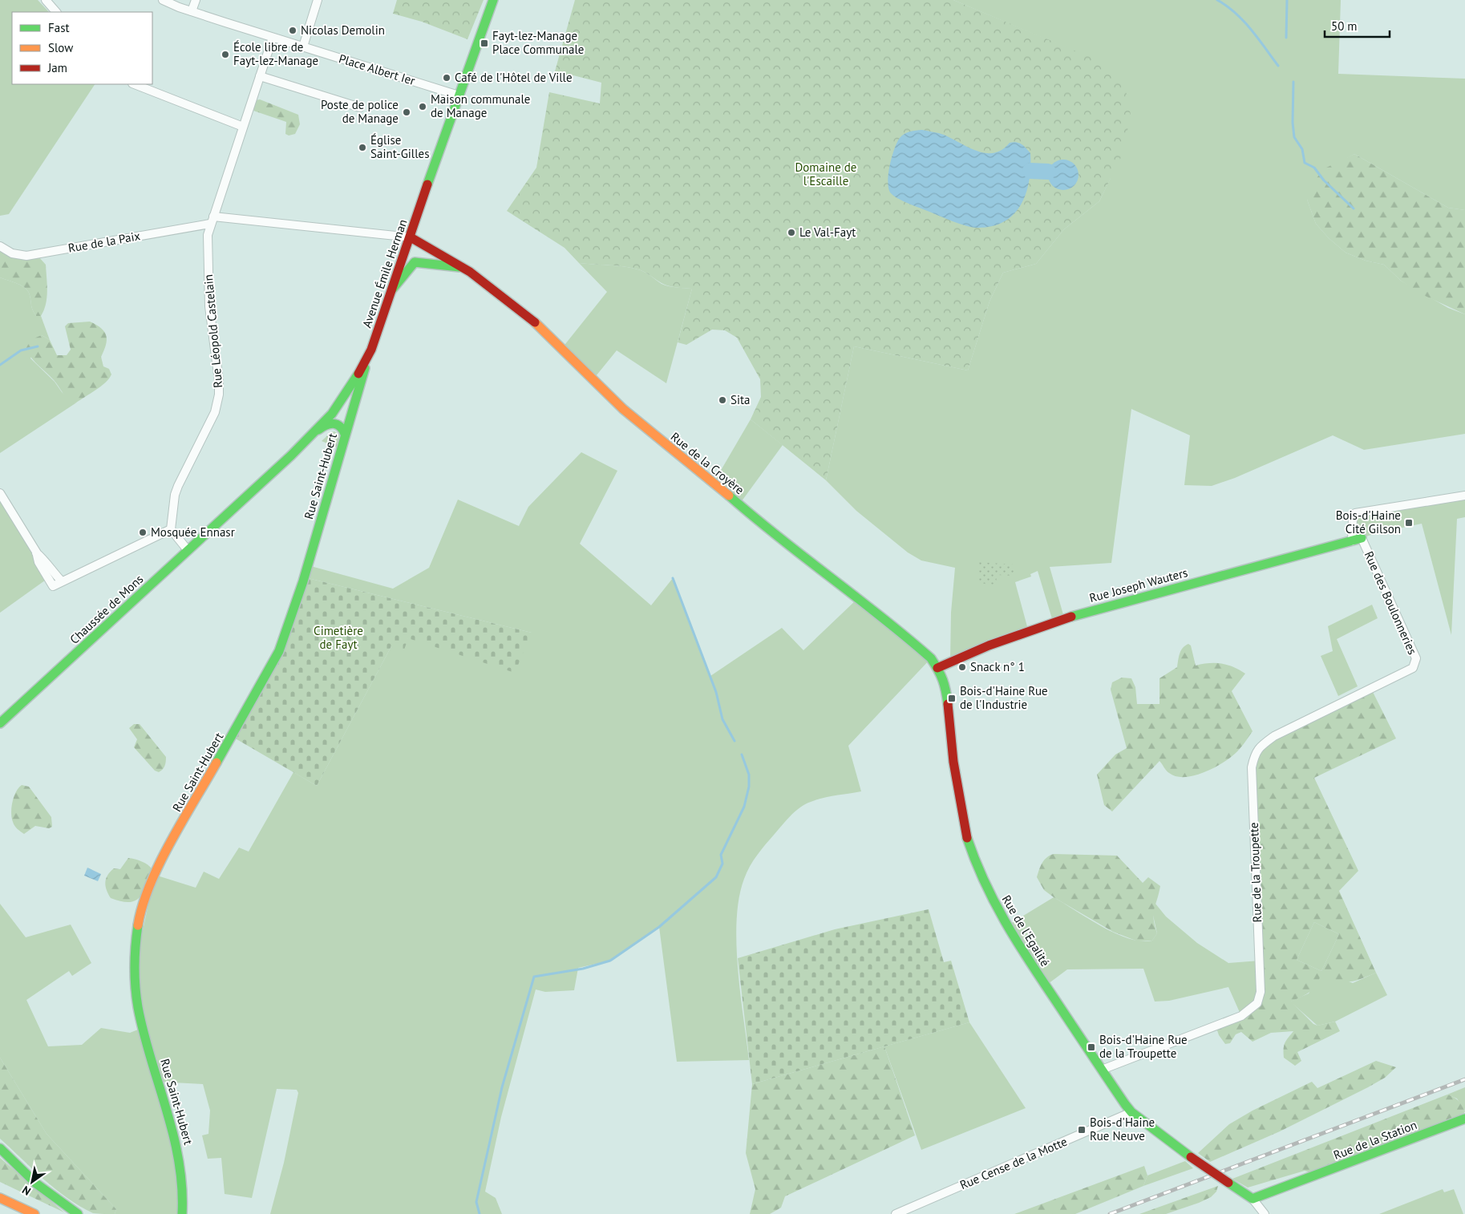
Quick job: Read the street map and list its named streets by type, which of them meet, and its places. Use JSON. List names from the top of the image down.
{
  "streets": {
    "main road": [
      "Avenue Émile Herman",
      "Rue de la Croyère",
      "Rue Saint-Hubert",
      "Rue Joseph Wauters",
      "Chaussée de Mons",
      "Rue de l'Egalité",
      "Rue de la Station"
    ],
    "street": [
      "Place Albert Ier",
      "Rue de la Paix",
      "Rue Léopold Castelain",
      "Rue des Boulonneries",
      "Rue de la Troupette",
      "Rue Cense de la Motte"
    ]
  },
  "crossings": [
    ["Place Albert Ier", "Avenue Émile Herman"],
    ["Place Albert Ier", "Rue Léopold Castelain"],
    ["Rue de la Paix", "Avenue Émile Herman"],
    ["Rue de la Paix", "Rue Léopold Castelain"],
    ["Rue de la Paix", "Rue de la Croyère"],
    ["Avenue Émile Herman", "Rue de la Croyère"],
    ["Avenue Émile Herman", "Rue Saint-Hubert"],
    ["Avenue Émile Herman", "Chaussée de Mons"],
    ["Rue de la Croyère", "Rue Joseph Wauters"],
    ["Rue de la Croyère", "Rue de l'Egalité"],
    ["Rue Joseph Wauters", "Rue des Boulonneries"],
    ["Rue Joseph Wauters", "Rue de l'Egalité"],
    ["Rue des Boulonneries", "Rue de la Troupette"],
    ["Rue de la Troupette", "Rue de l'Egalité"],
    ["Rue de l'Egalité", "Rue de la Station"],
    ["Rue de l'Egalité", "Rue Cense de la Motte"]
  ],
  "parks": ["Domaine de l'Escaille", "Cimetière de Fayt"],
  "places": {
    "other": [
      "Nicolas Demolin",
      "École libre de Fayt-lez-Manage",
      "Café de l'Hôtel de Ville",
      "Maison communale de Manage",
      "Poste de police de Manage",
      "Église Saint-Gilles",
      "Le Val-Fayt",
      "Sita",
      "Mosquée Ennasr",
      "Snack n° 1"
    ],
    "transit": [
      "Fayt-lez-Manage Place Communale",
      "Bois-d'Haine Cité Gilson",
      "Bois-d'Haine Rue de l'Industrie",
      "Bois-d'Haine Rue de la Troupette",
      "Bois-d'Haine Rue Neuve"
    ]
  },
  "legend": ["Fast", "Slow", "Jam"],
  "scale_bar": "50 m",
  "north": "bottom left"
}
